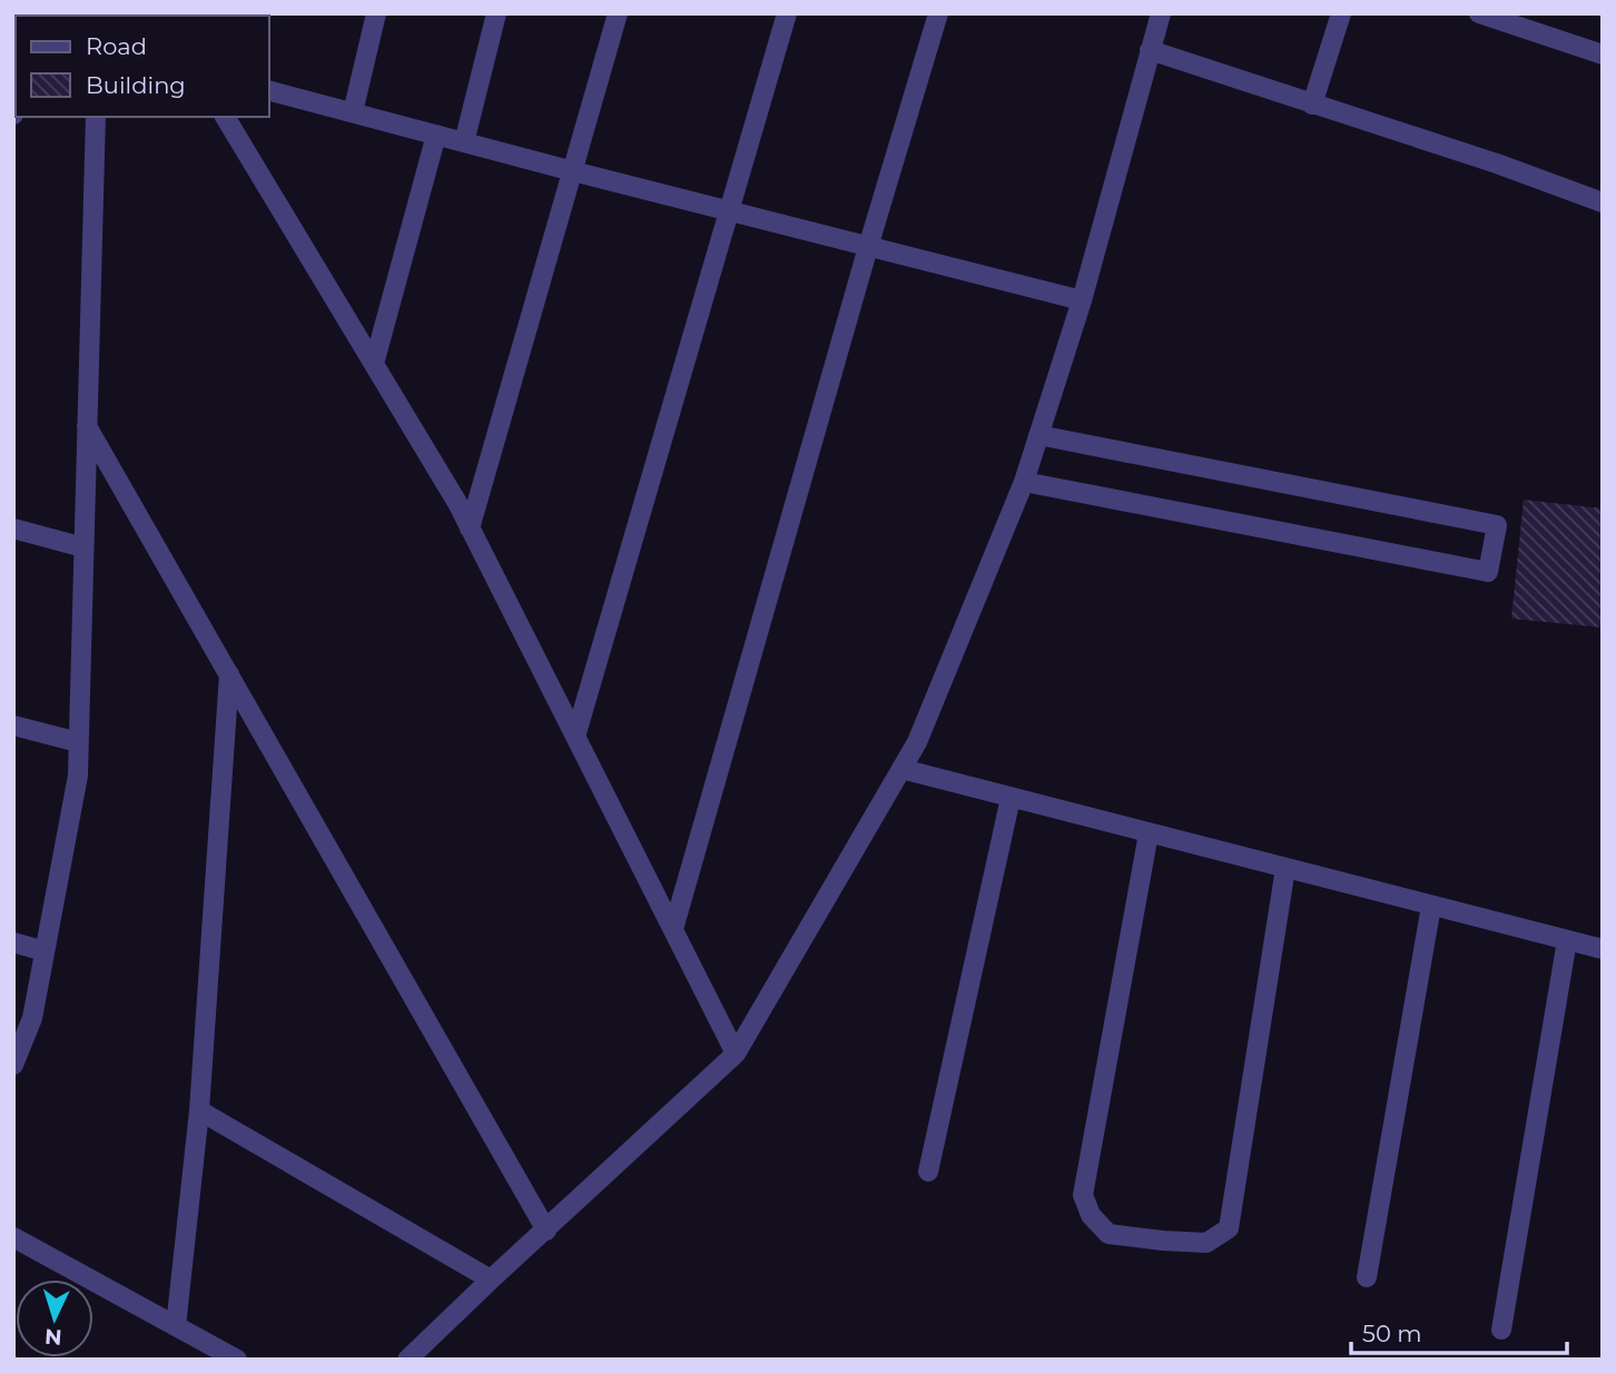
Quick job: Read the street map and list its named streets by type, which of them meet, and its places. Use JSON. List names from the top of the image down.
{
  "legend": ["Road", "Building"],
  "scale_bar": "50 m",
  "north": "bottom"
}
